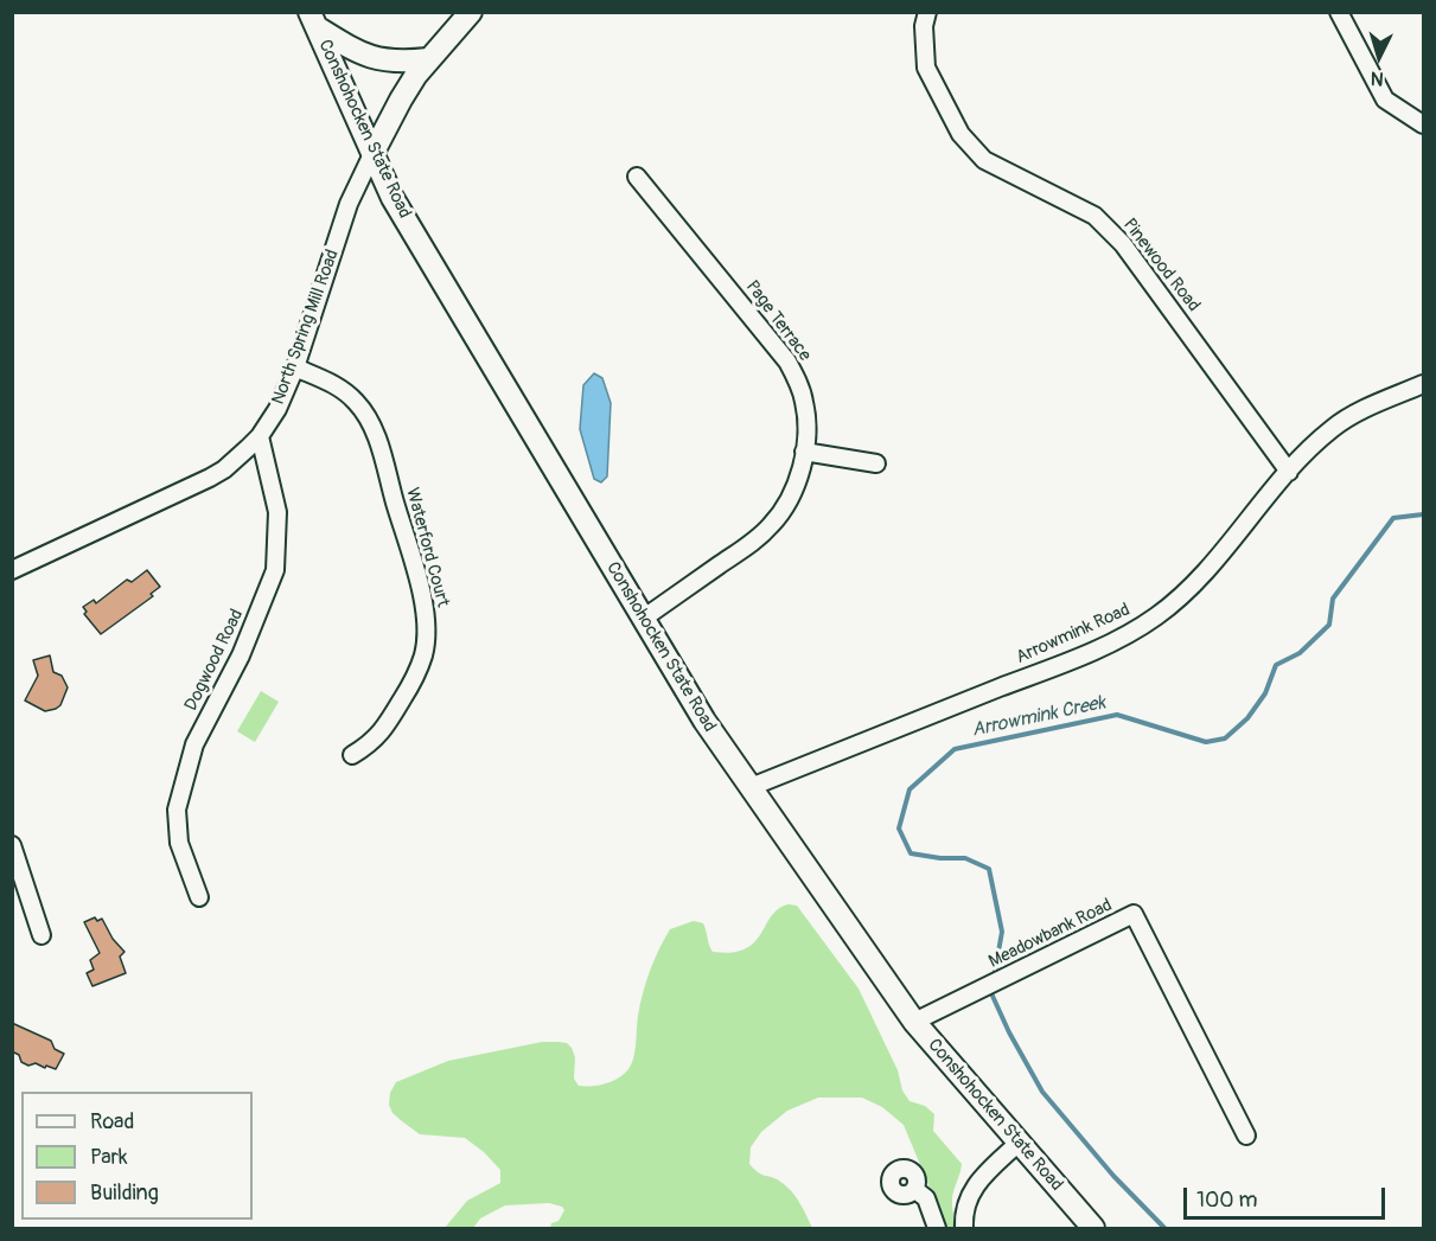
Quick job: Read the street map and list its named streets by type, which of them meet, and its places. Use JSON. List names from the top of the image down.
{
  "streets": {
    "main road": ["Conshohocken State Road", "North Spring Mill Road"],
    "street": [
      "Pinewood Road",
      "Page Terrace",
      "Waterford Court",
      "Arrowmink Road",
      "Dogwood Road",
      "Meadowbank Road"
    ]
  },
  "crossings": [
    ["Conshohocken State Road", "Page Terrace"],
    ["Conshohocken State Road", "North Spring Mill Road"],
    ["Conshohocken State Road", "Arrowmink Road"],
    ["Conshohocken State Road", "Meadowbank Road"],
    ["Pinewood Road", "Arrowmink Road"],
    ["North Spring Mill Road", "Waterford Court"],
    ["North Spring Mill Road", "Dogwood Road"]
  ],
  "water": ["Arrowmink Creek"],
  "legend": ["Road", "Park", "Building"],
  "scale_bar": "100 m",
  "north": "bottom"
}
